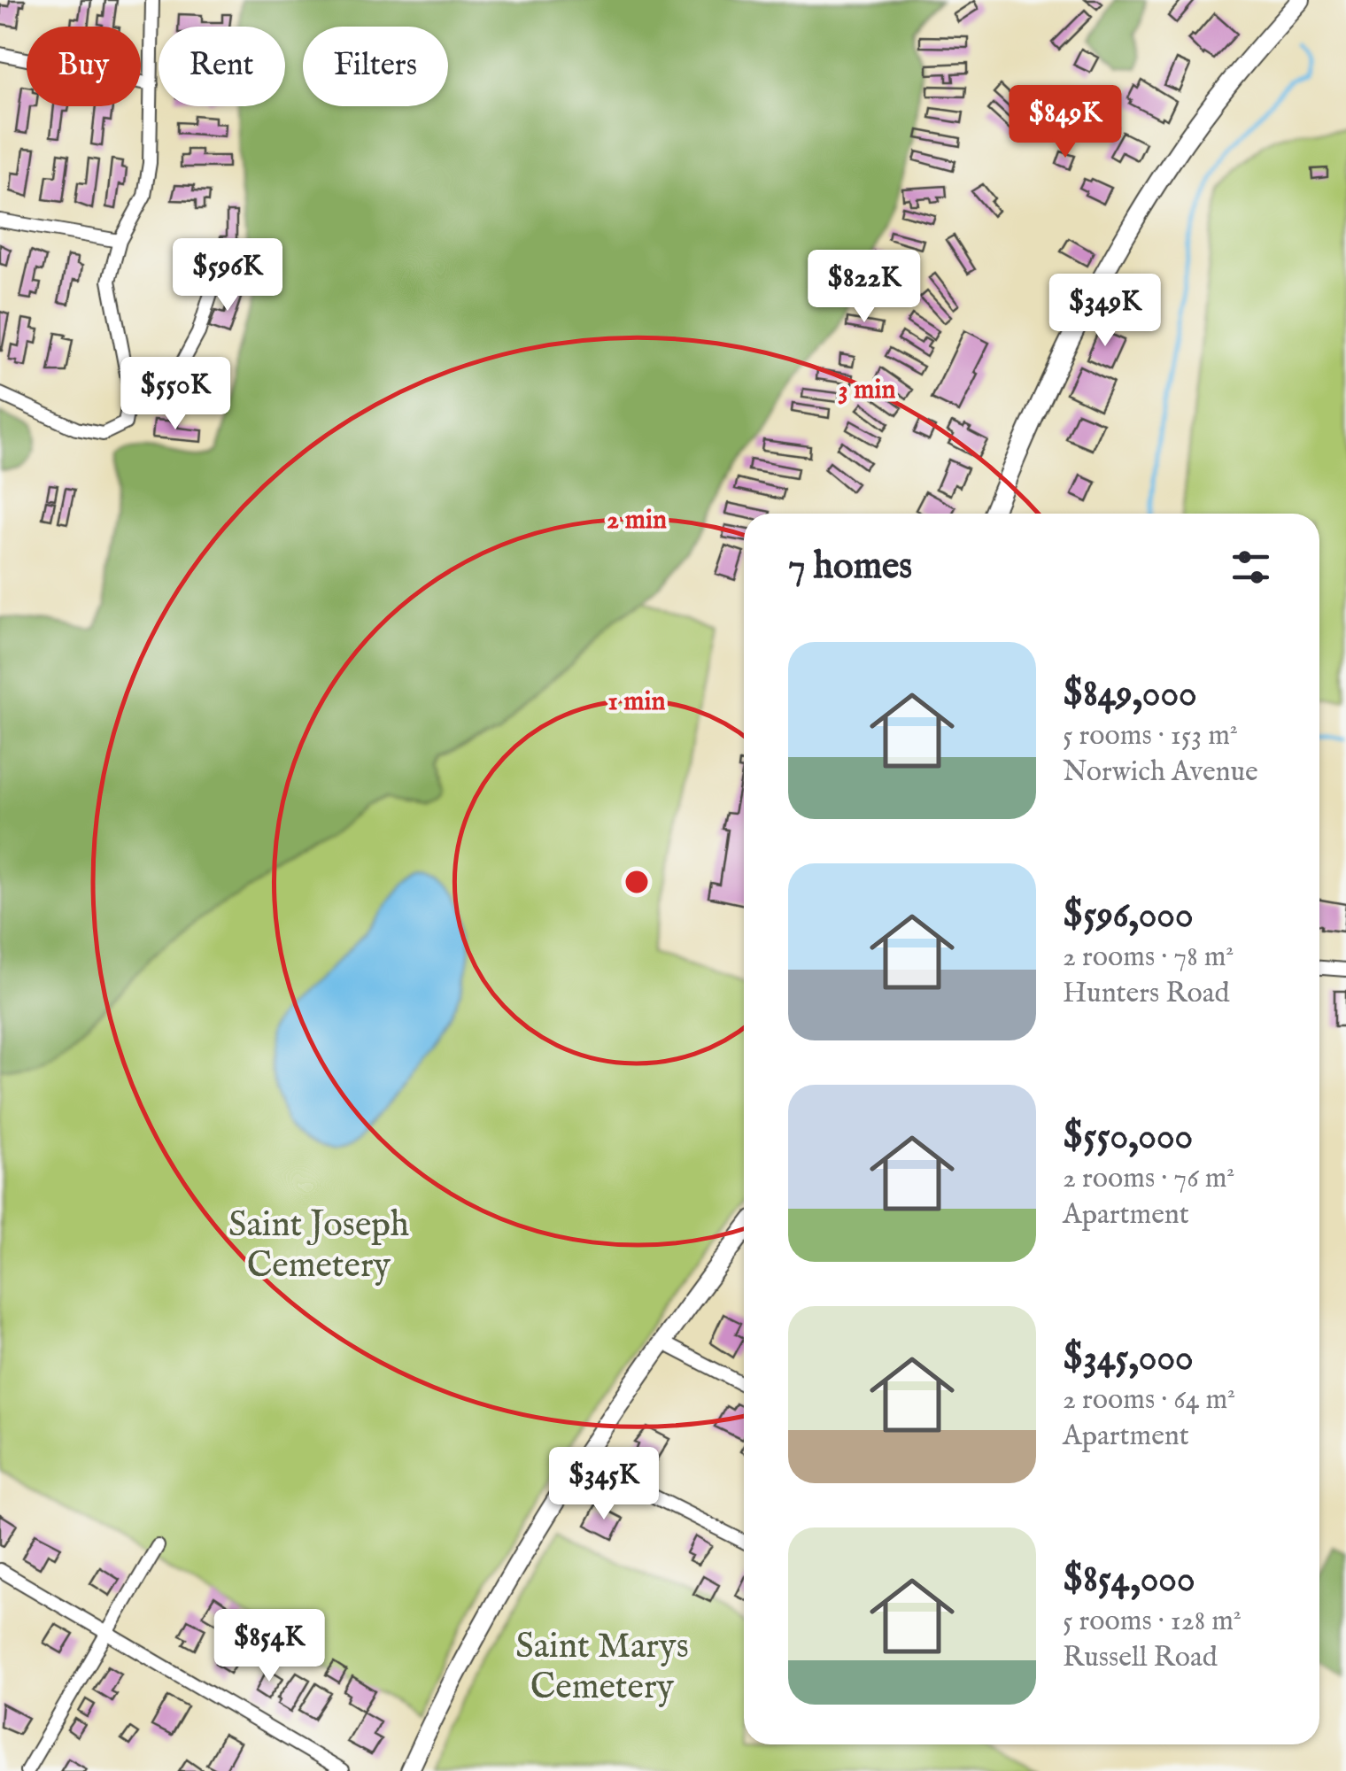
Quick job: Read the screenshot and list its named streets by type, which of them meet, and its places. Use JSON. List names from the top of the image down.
{
  "parks": ["Saint Joseph Cemetery", "Saint Marys Cemetery"],
  "page": {
    "chip": ["Buy", "Rent", "Filters"],
    "price": [
      "$849K",
      "$596K",
      "$822K",
      "$349K",
      "$550K",
      "$345K",
      "$854K"
    ],
    "heading": "7 homes",
    "list": [
      {
        "name": "$849,000",
        "note": "5 rooms · 153 m² · Norwich Avenue"
      },
      {
        "name": "$596,000",
        "note": "2 rooms · 78 m² · Hunters Road"
      },
      {
        "name": "$550,000",
        "note": "2 rooms · 76 m² · Apartment"
      },
      {
        "name": "$345,000",
        "note": "2 rooms · 64 m² · Apartment"
      },
      {
        "name": "$854,000",
        "note": "5 rooms · 128 m² · Russell Road"
      }
    ]
  },
  "rings": ["3 min", "2 min", "1 min"]
}
